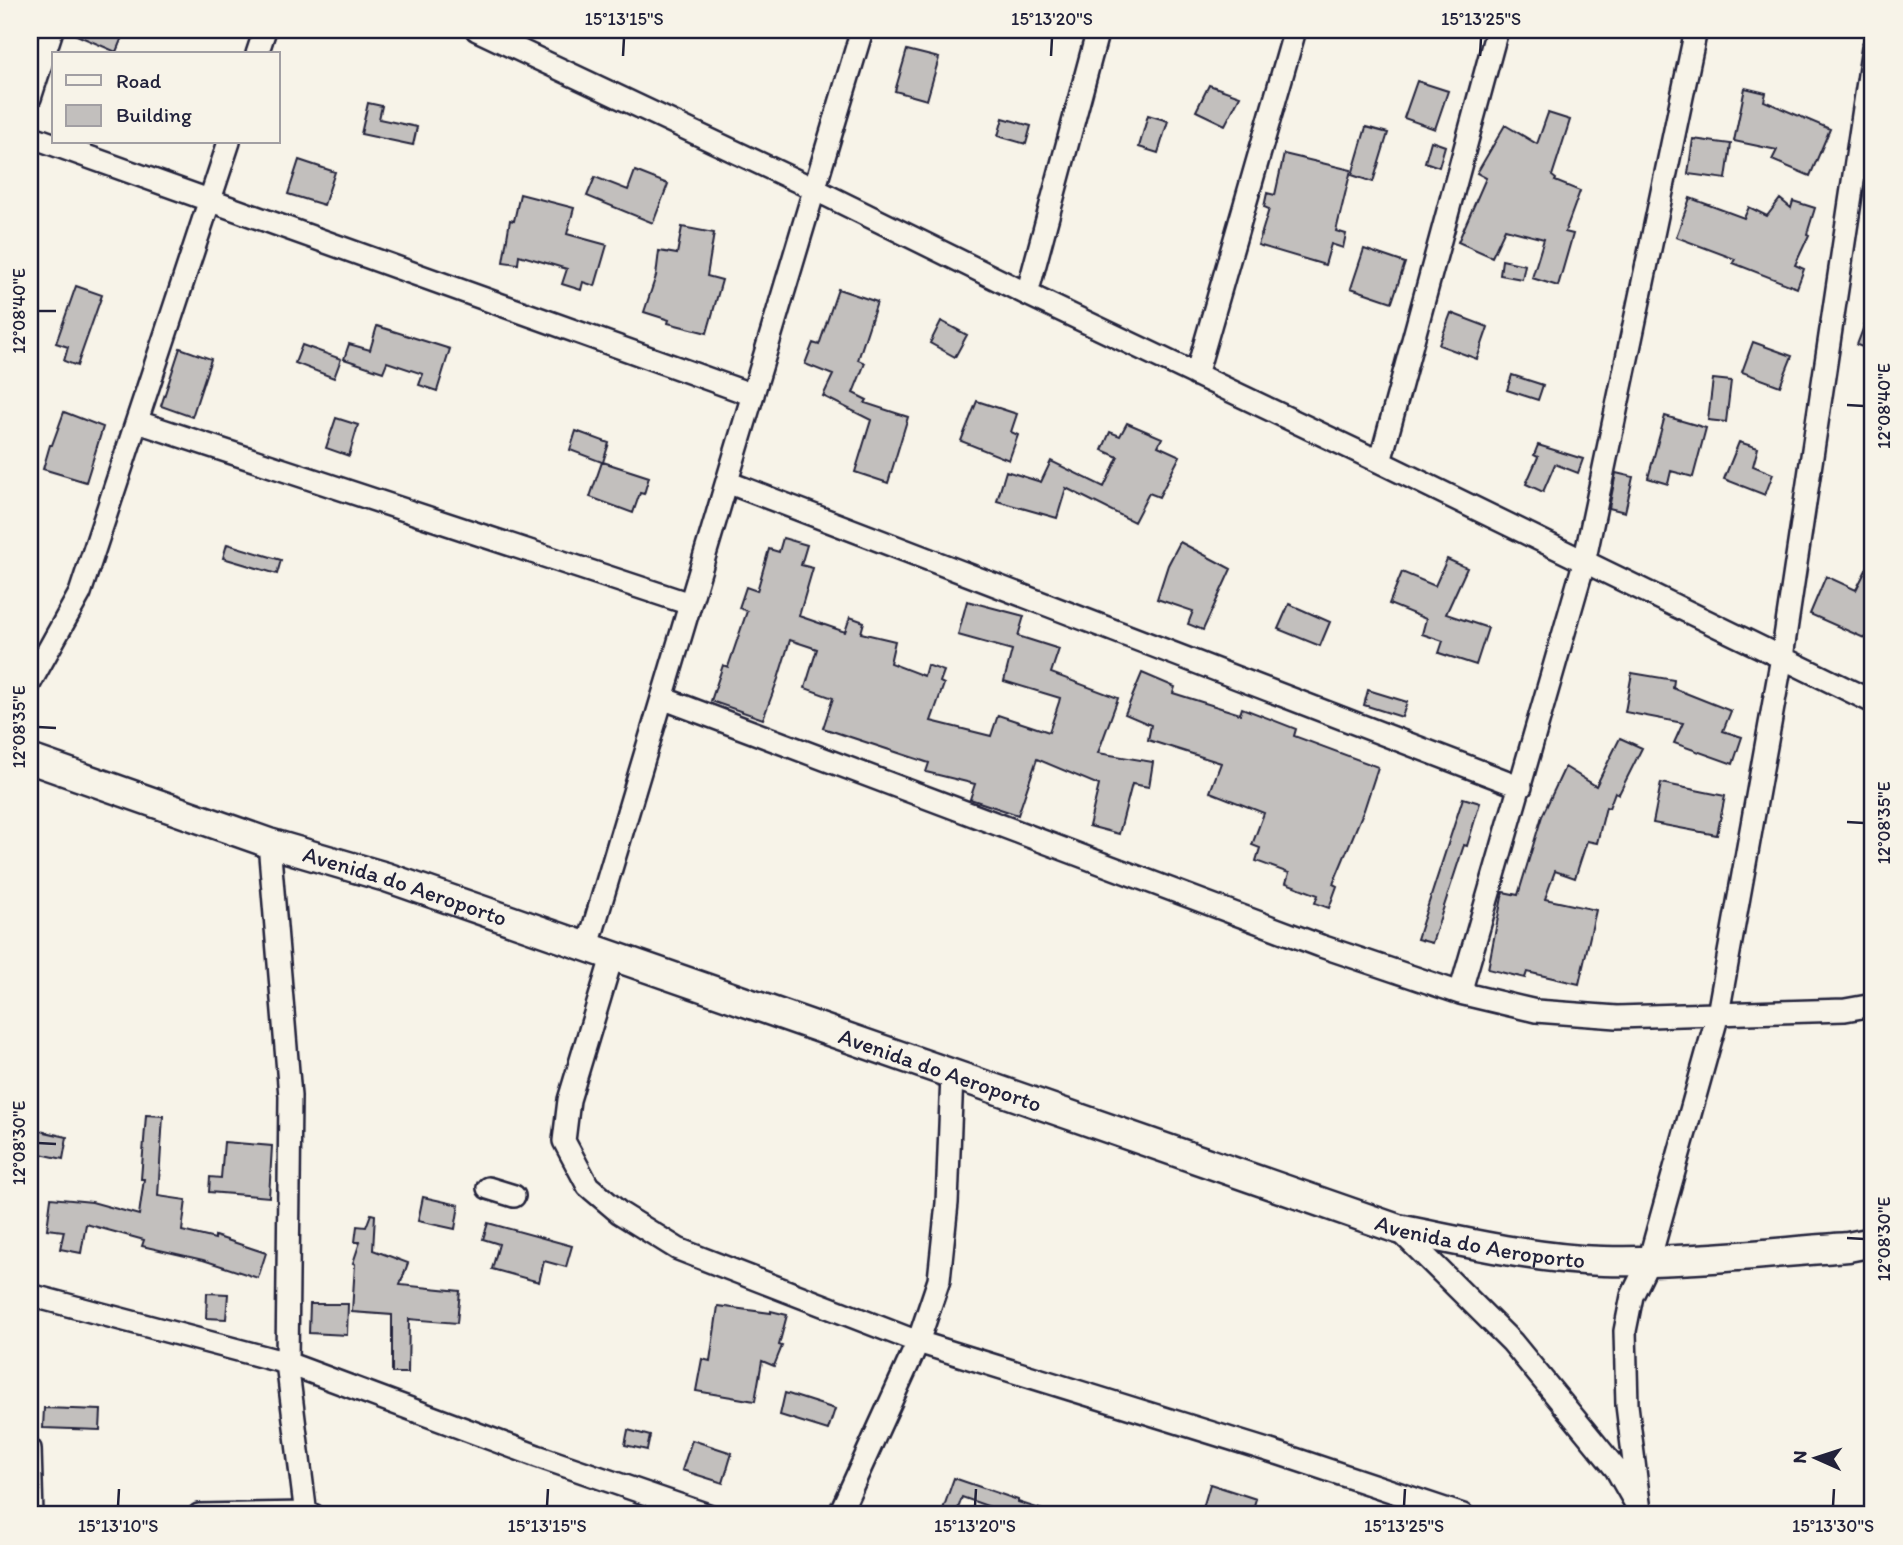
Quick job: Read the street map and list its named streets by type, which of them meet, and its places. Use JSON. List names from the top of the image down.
{
  "streets": {
    "main road": ["Avenida do Aeroporto"]
  },
  "legend": ["Road", "Building"],
  "north": "left",
  "coordinates": [
    "15°13'15\"S",
    "15°13'20\"S",
    "15°13'25\"S",
    "12°08'40\"E",
    "12°08'35\"E",
    "12°08'30\"E",
    "15°13'10\"S",
    "15°13'30\"S"
  ]
}
